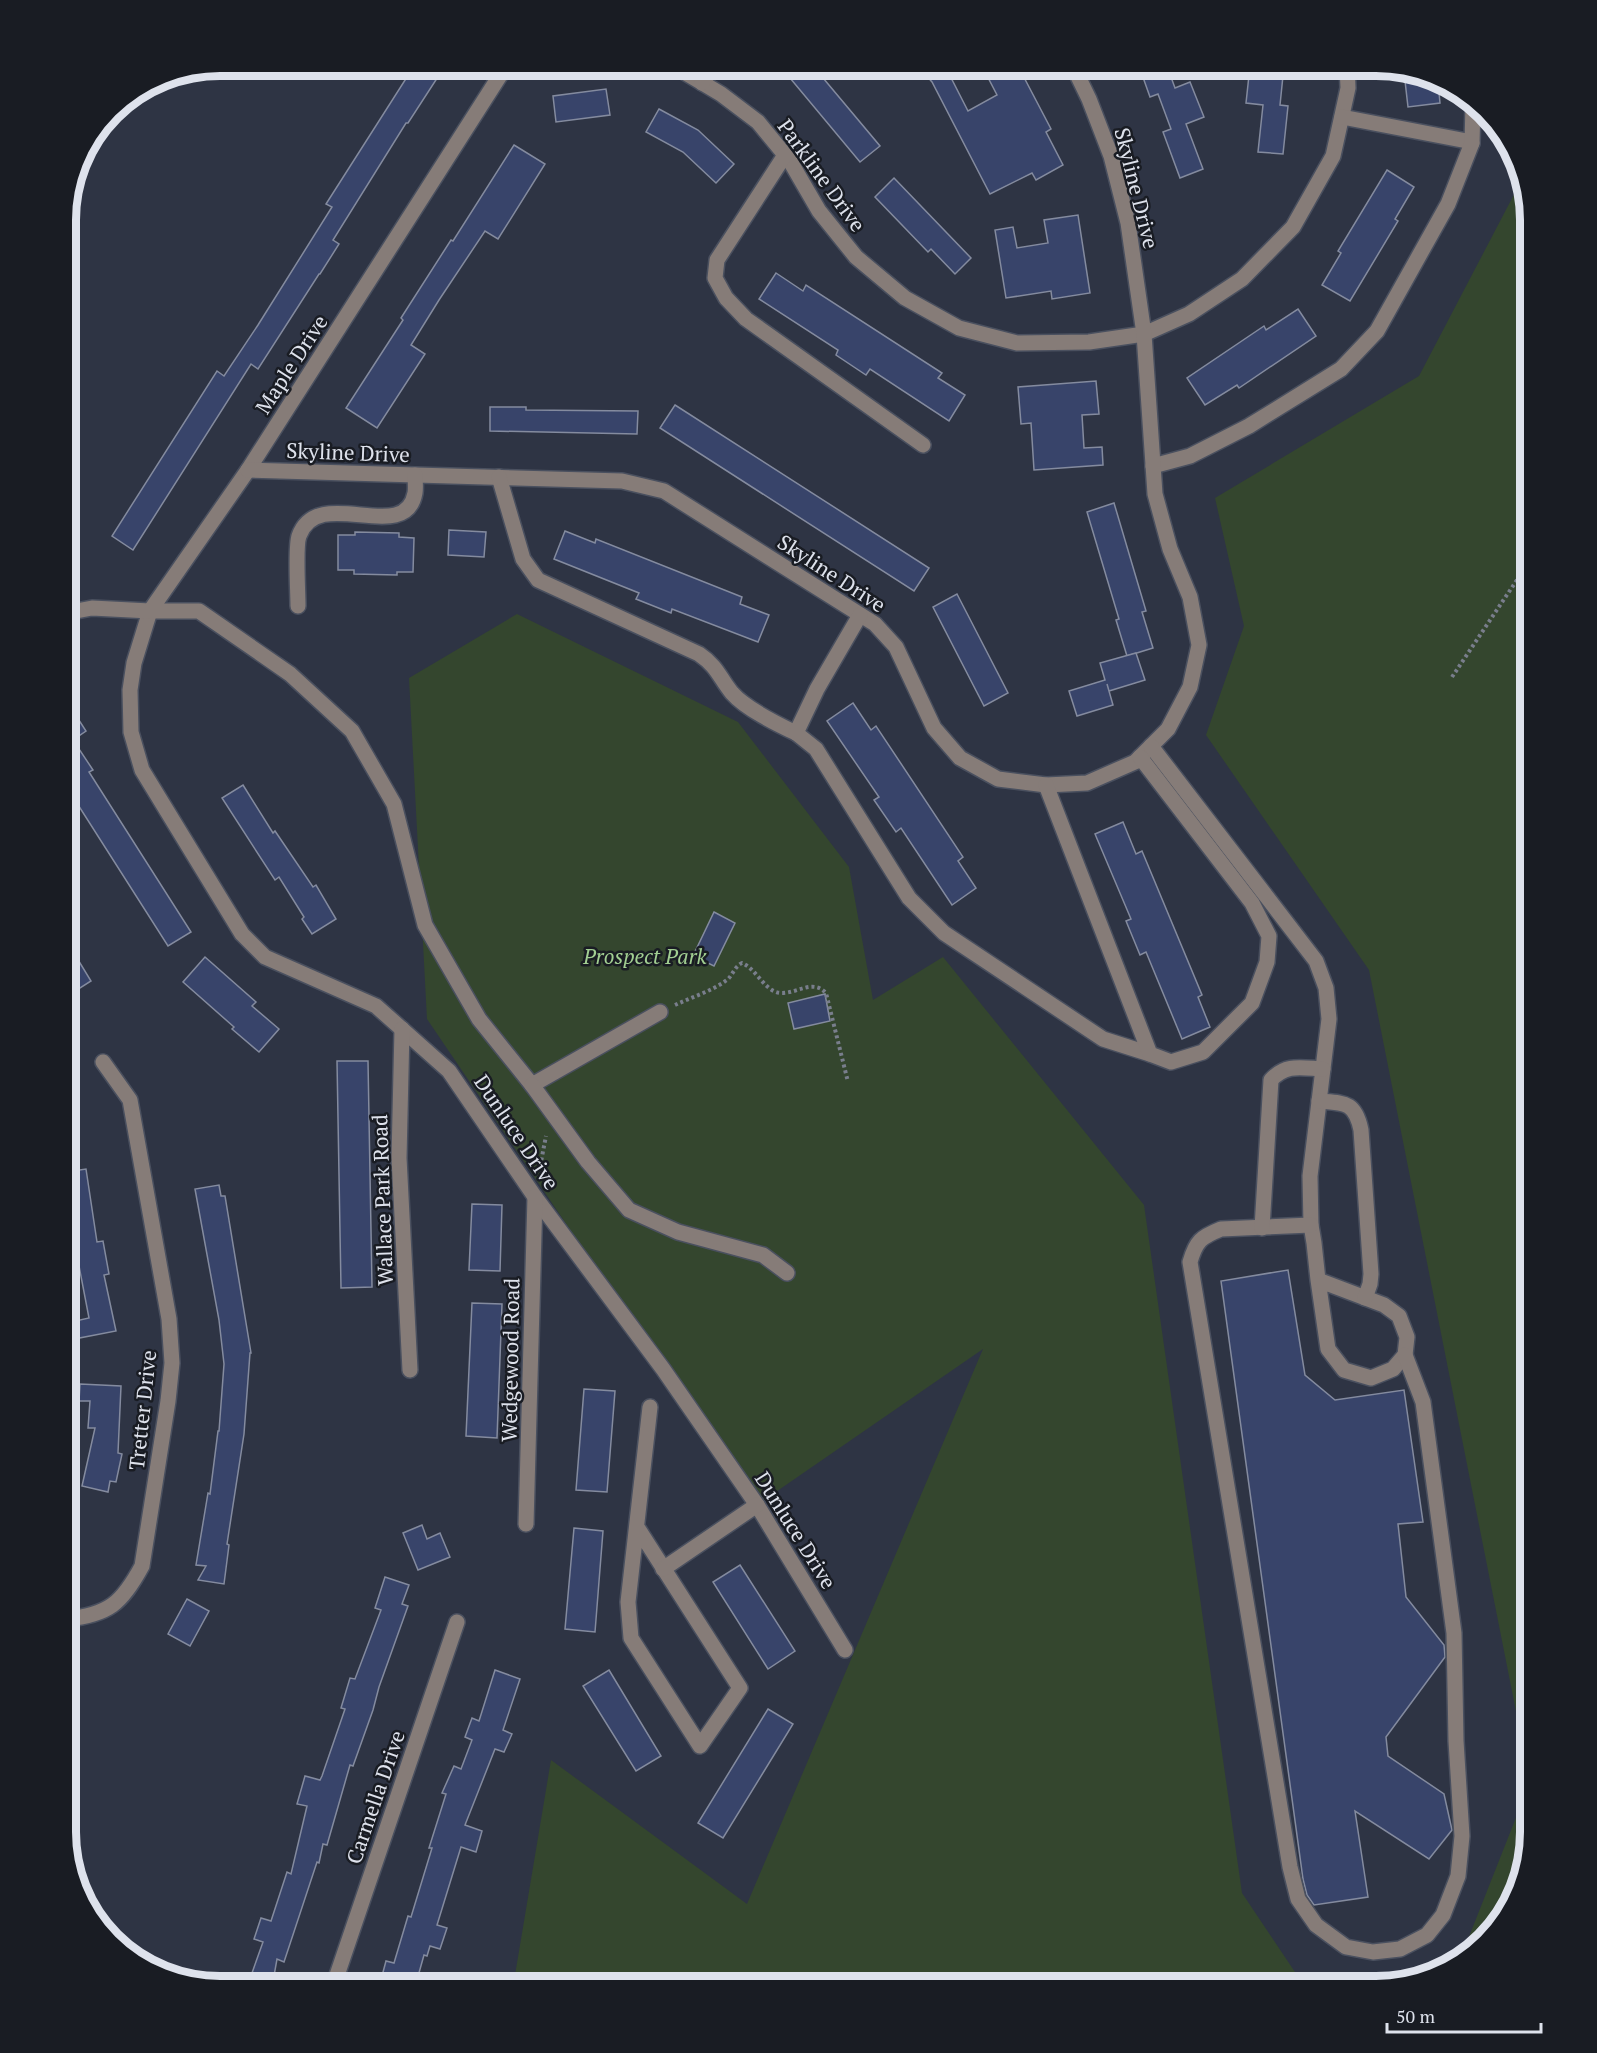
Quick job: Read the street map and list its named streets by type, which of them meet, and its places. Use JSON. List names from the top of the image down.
{
  "streets": {
    "street": [
      "Parkline Drive",
      "Skyline Drive",
      "Maple Drive",
      "Dunluce Drive",
      "Wallace Park Road",
      "Wedgewood Road",
      "Tretter Drive",
      "Carmella Drive"
    ]
  },
  "crossings": [
    ["Parkline Drive", "Skyline Drive"],
    ["Skyline Drive", "Maple Drive"],
    ["Maple Drive", "Dunluce Drive"],
    ["Dunluce Drive", "Wallace Park Road"],
    ["Dunluce Drive", "Wedgewood Road"]
  ],
  "parks": ["Prospect Park"],
  "scale_bar": "50 m"
}
